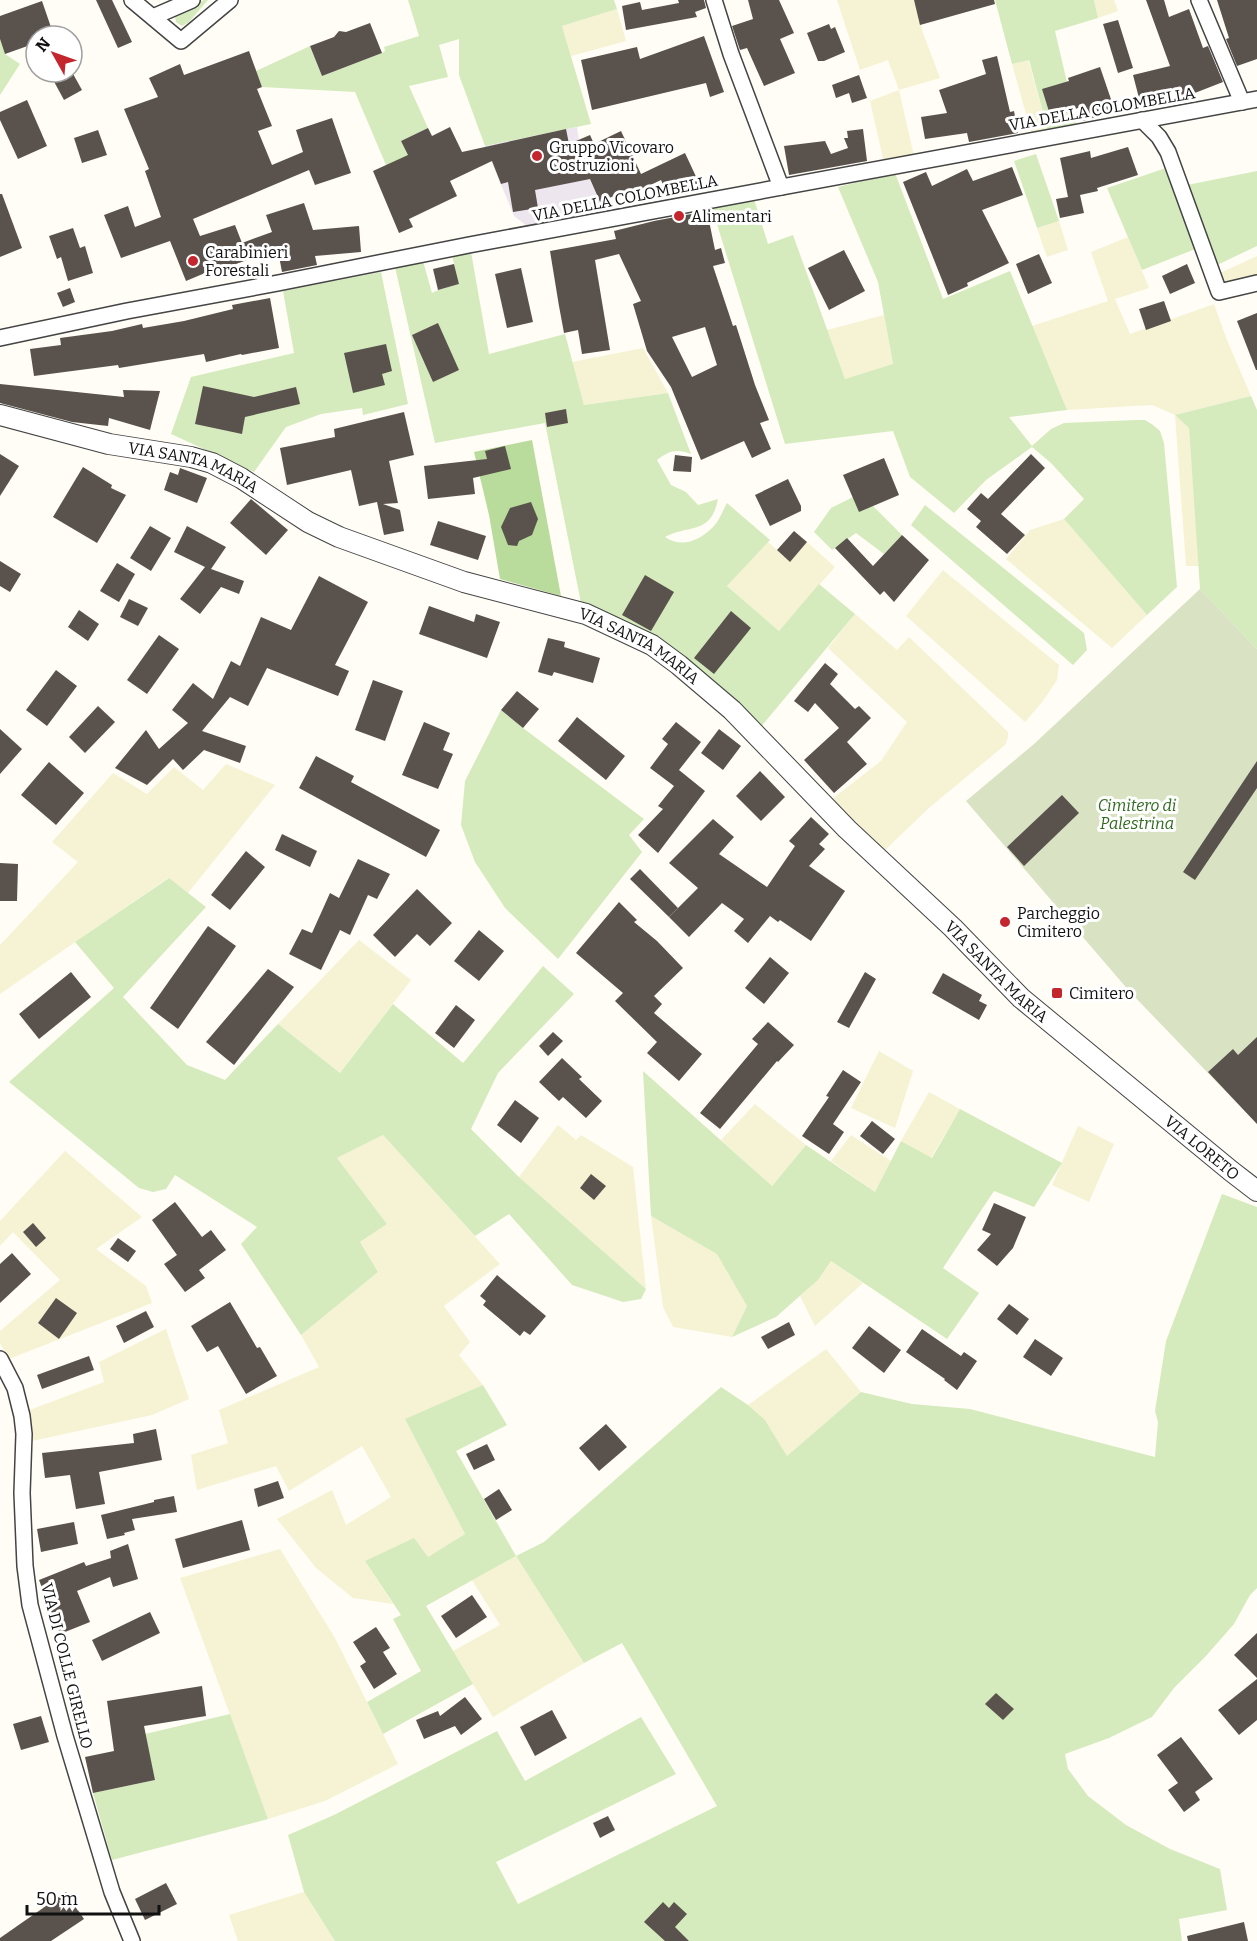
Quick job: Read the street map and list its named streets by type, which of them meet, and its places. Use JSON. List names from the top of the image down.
{
  "streets": {
    "street": [
      "VIA DELLA COLOMBELLA",
      "VIA SANTA MARIA",
      "VIA LORETO",
      "VIA DI COLLE GIRELLO"
    ]
  },
  "crossings": [
    ["VIA SANTA MARIA", "VIA LORETO"]
  ],
  "parks": ["Cimitero di Palestrina"],
  "places": {
    "other": [
      "Gruppo Vicovaro Costruzioni",
      "Alimentari",
      "Carabinieri Forestali",
      "Parcheggio Cimitero"
    ],
    "transit": ["Cimitero"]
  },
  "scale_bar": "50 m",
  "north": "top left"
}
